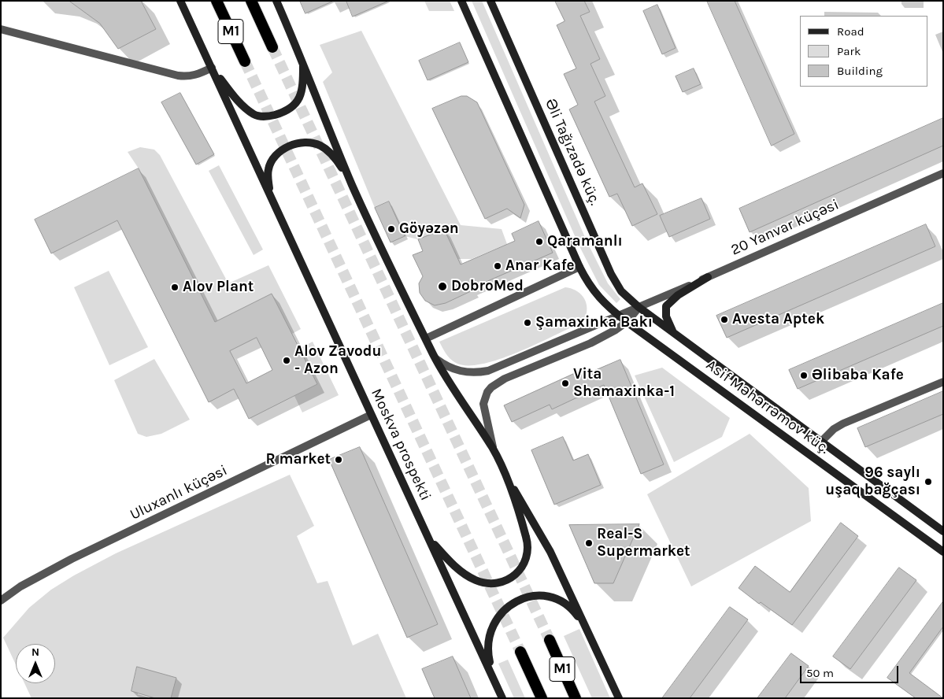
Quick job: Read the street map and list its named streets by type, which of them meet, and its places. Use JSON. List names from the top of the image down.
{
  "streets": {
    "highway": ["M1"],
    "main road": ["Əli Tağızadə küç.", "Asif Məhərrəmov küç.", "Moskva prospekti"],
    "street": ["20 Yanvar küçəsi", "Uluxanlı küçəsi"]
  },
  "crossings": [
    ["Əli Tağızadə küç.", "20 Yanvar küçəsi"],
    ["Əli Tağızadə küç.", "Asif Məhərrəmov küç."],
    ["20 Yanvar küçəsi", "Asif Məhərrəmov küç."],
    ["Moskva prospekti", "Uluxanlı küçəsi"]
  ],
  "places": [
    "Göyəzən",
    "Qaramanlı",
    "Anar Kafe",
    "DobroMed",
    "Alov Plant",
    "Avesta Aptek",
    "Şamaxinka Bakı",
    "Alov Zavodu - Azon",
    "Əlibaba Kafe",
    "Vita Shamaxinka-1",
    "R market",
    "96 saylı uşaq bağçası",
    "Real-S Supermarket"
  ],
  "legend": ["Road", "Park", "Building"],
  "scale_bar": "50 m",
  "north": "top"
}
